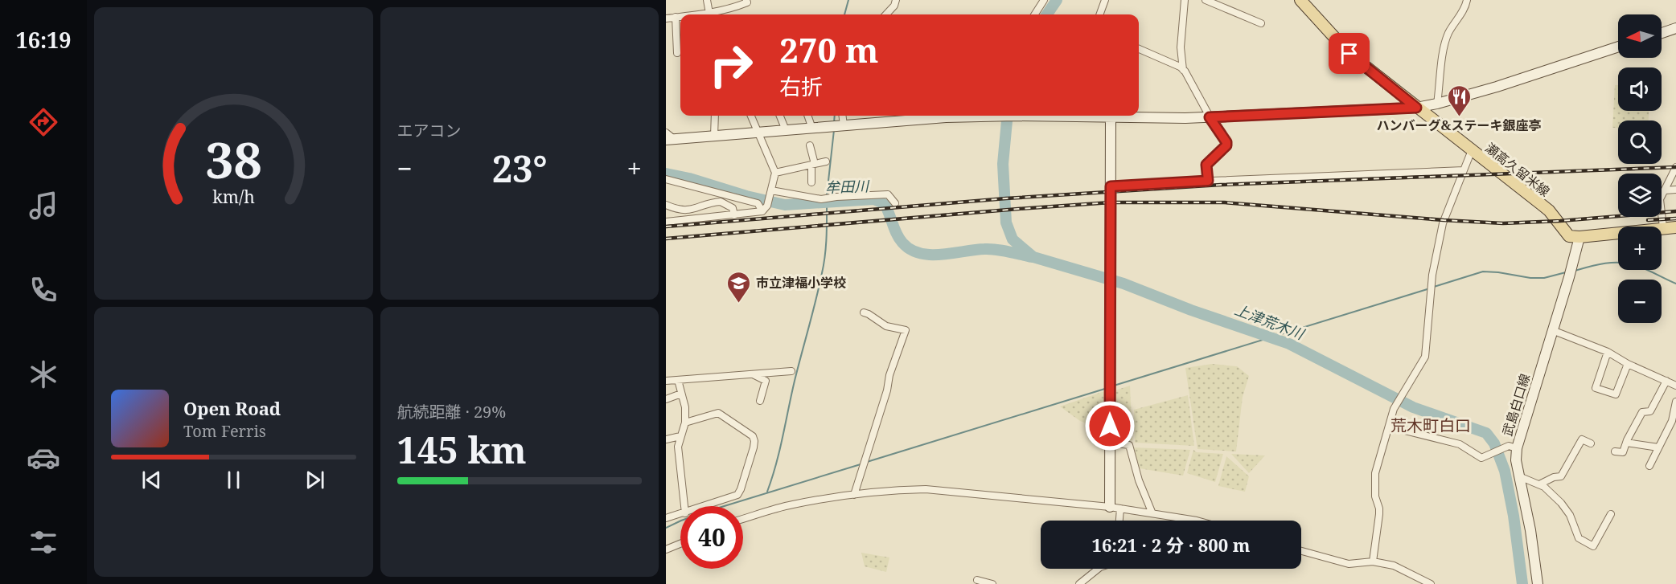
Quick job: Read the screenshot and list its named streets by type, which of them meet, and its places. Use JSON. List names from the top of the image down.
{
  "streets": {
    "main road": ["瀬高久留米線"],
    "street": ["武島白口線"]
  },
  "crossings": [
    ["瀬高久留米線", "武島白口線"]
  ],
  "districts": ["荒木町白口"],
  "water": ["牟田川", "上津荒木川"],
  "places": {
    "restaurant": ["ハンバーグ&ステーキ銀座亭"],
    "school or university": ["市立津福小学校"]
  },
  "north": "left",
  "page": {
    "tabs": "16:19",
    "tile": [
      "エアコン",
      ["航続距離 · 29%", "145 km"]
    ],
    "map_buttons": ["+", "−"],
    "turn": ["270 m", "右折"],
    "heat": ["−", "23°", "+"],
    "song": ["Open Road", "Tom Ferris"],
    "limit": "40",
    "trip": "16:21 · 2 分 · 800 m",
    "gauge": ["38", "km/h"]
  }
}
